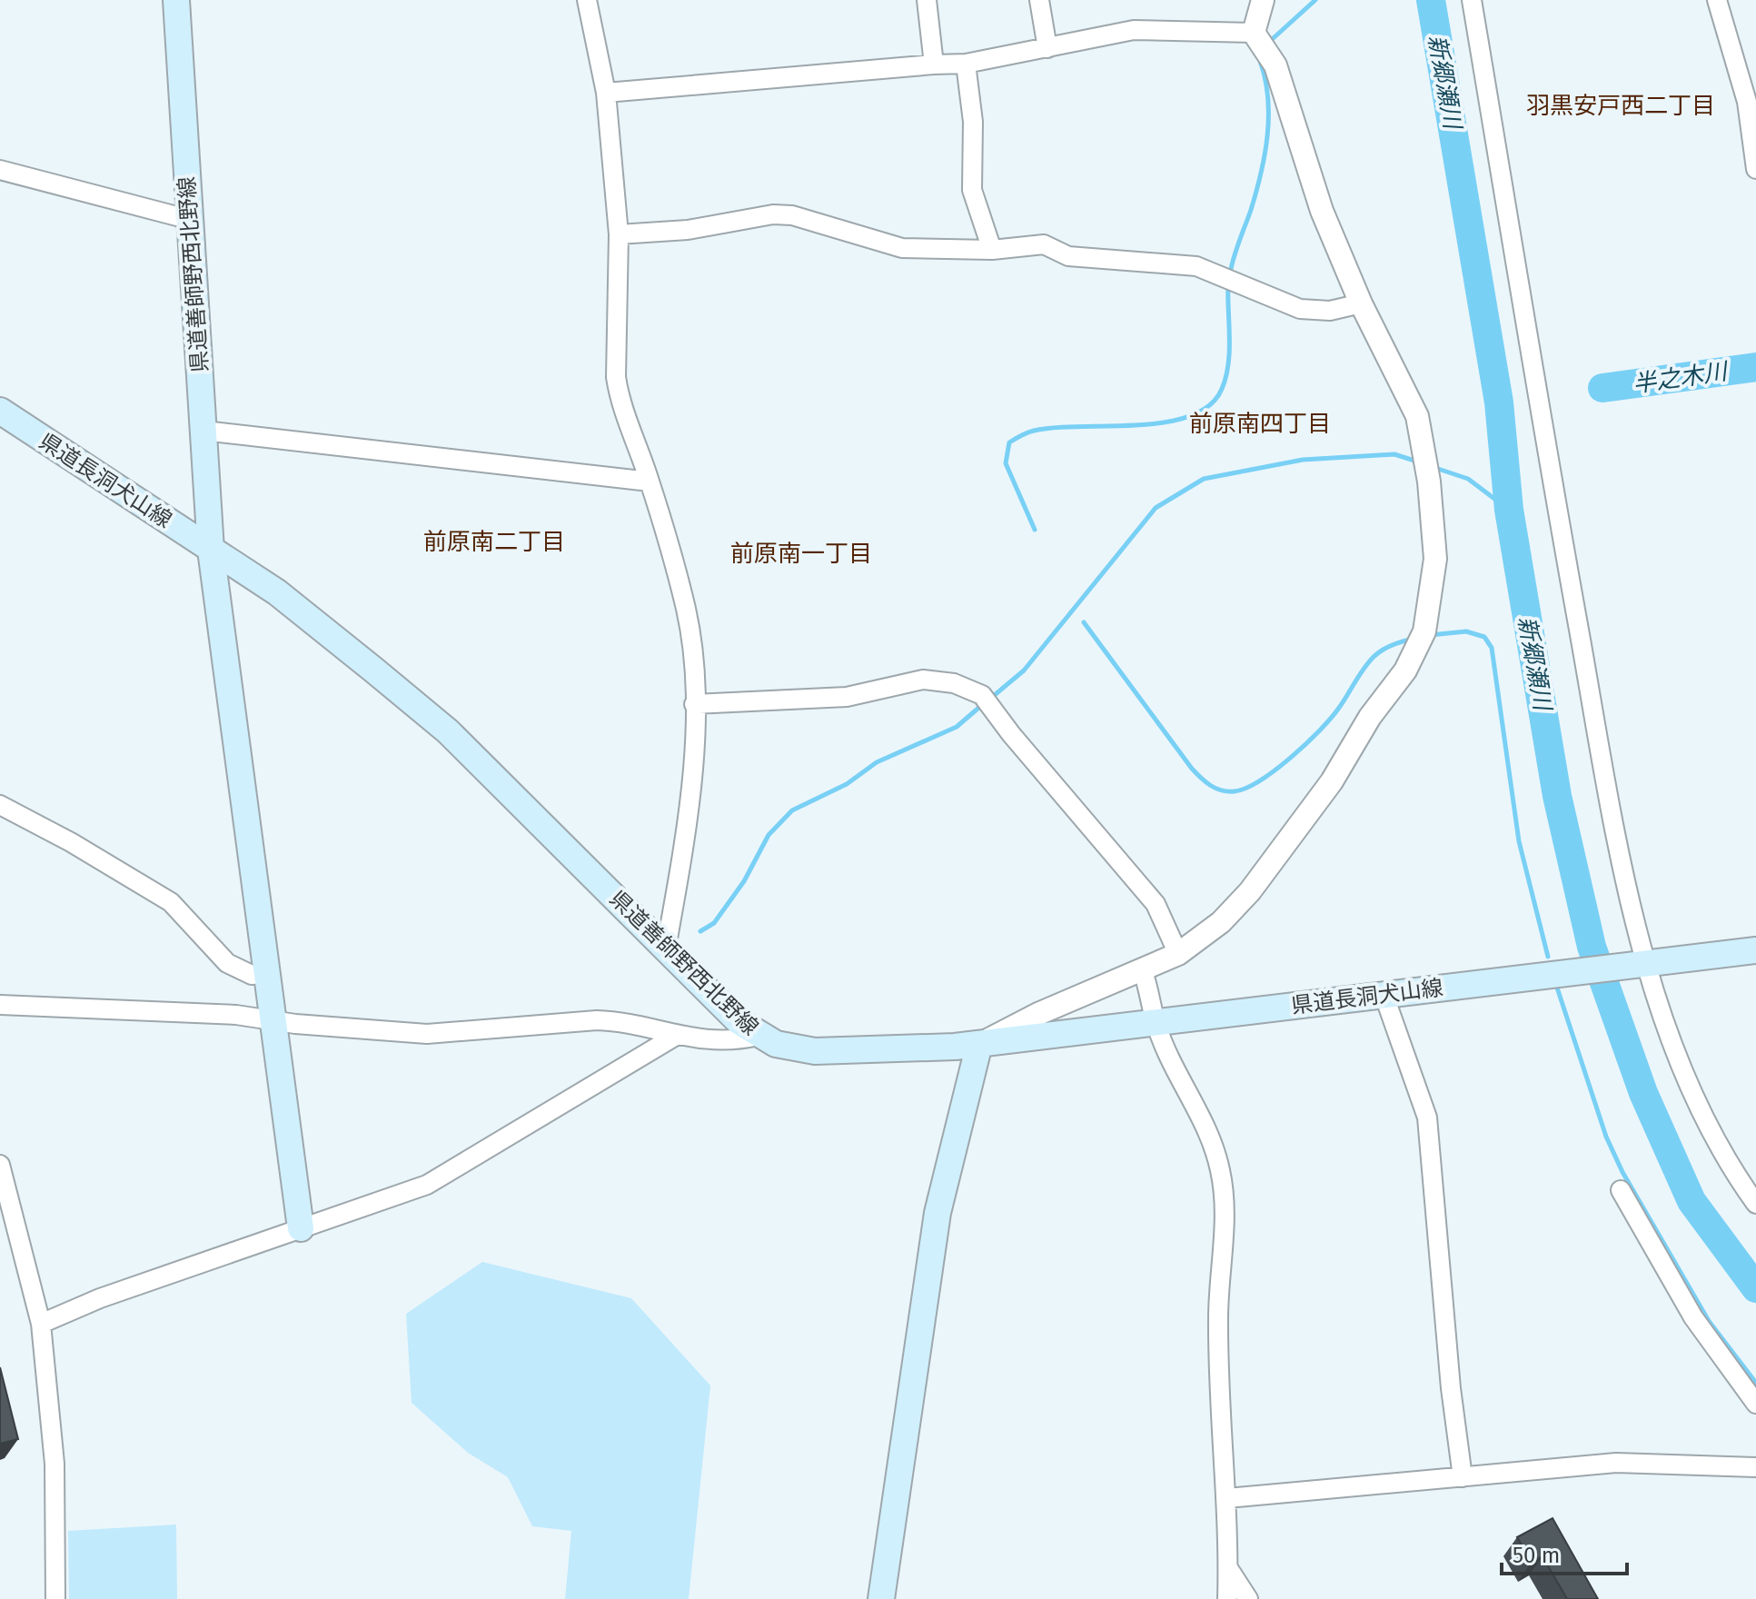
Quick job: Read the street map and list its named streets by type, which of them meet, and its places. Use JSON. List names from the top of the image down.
{
  "streets": {
    "main road": ["県道善師野西北野線", "県道長洞犬山線"]
  },
  "crossings": [
    ["県道善師野西北野線", "県道長洞犬山線"]
  ],
  "districts": [
    "羽黒安戸西二丁目",
    "前原南四丁目",
    "前原南二丁目",
    "前原南一丁目"
  ],
  "water": ["新郷瀬川", "半之木川"],
  "scale_bar": "50 m"
}
